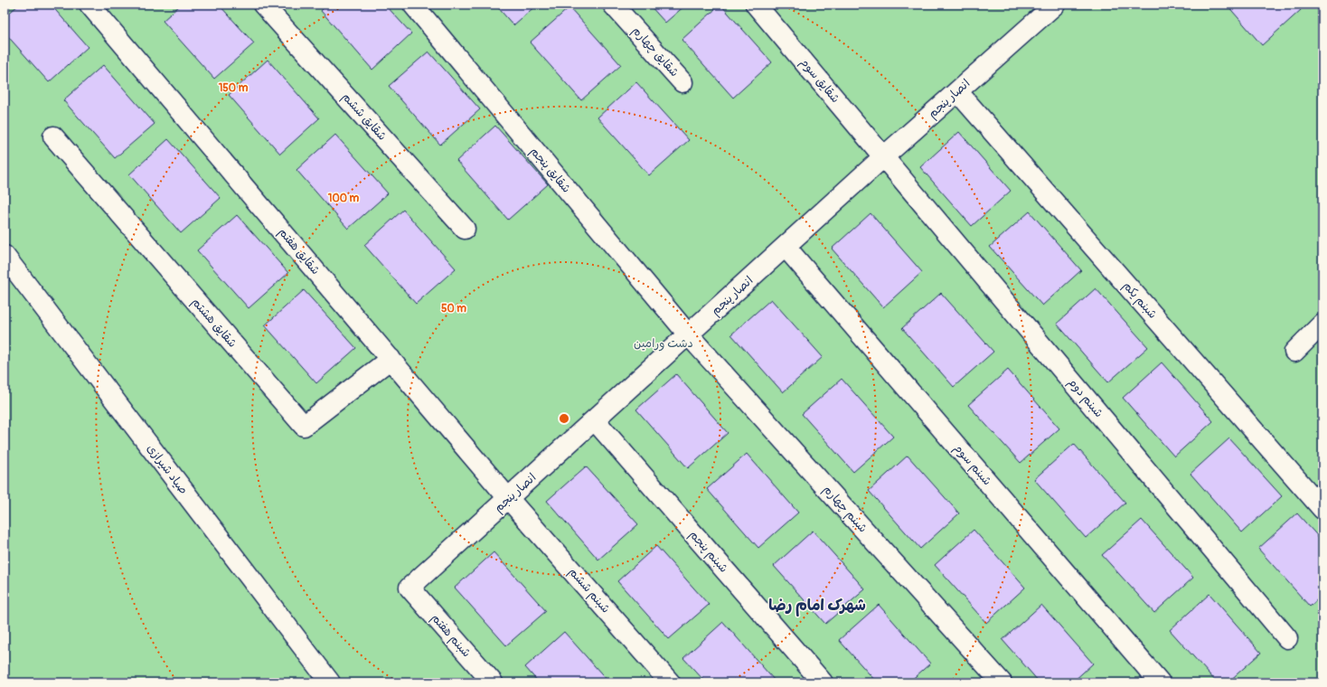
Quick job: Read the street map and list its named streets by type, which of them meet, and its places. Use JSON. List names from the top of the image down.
{
  "streets": {
    "street": [
      "شقایق چهارم",
      "شقایق سوم",
      "انصار پنجم",
      "شقایق ششم",
      "شقایق پنجم",
      "شقایق هفتم",
      "شبنم یکم",
      "شقایق هشتم",
      "شبنم دوم",
      "شبنم سوم",
      "صیاد شیرازی",
      "شبنم چهارم",
      "شبنم پنجم",
      "شبنم ششم",
      "شبنم هفتم"
    ]
  },
  "crossings": [
    ["شقایق سوم", "انصار پنجم"],
    ["شقایق سوم", "شبنم دوم"],
    ["انصار پنجم", "شقایق پنجم"],
    ["انصار پنجم", "شقایق هفتم"],
    ["انصار پنجم", "شبنم یکم"],
    ["انصار پنجم", "شبنم دوم"],
    ["انصار پنجم", "شبنم سوم"],
    ["انصار پنجم", "شبنم چهارم"],
    ["انصار پنجم", "شبنم پنجم"],
    ["انصار پنجم", "شبنم ششم"],
    ["انصار پنجم", "شبنم هفتم"],
    ["شقایق پنجم", "شبنم چهارم"],
    ["شقایق هفتم", "شقایق هشتم"],
    ["شقایق هفتم", "شبنم ششم"]
  ],
  "districts": ["شهرک امام رضا"],
  "parks": ["دشت ورامین"],
  "rings": ["150 m", "100 m", "50 m"]
}
